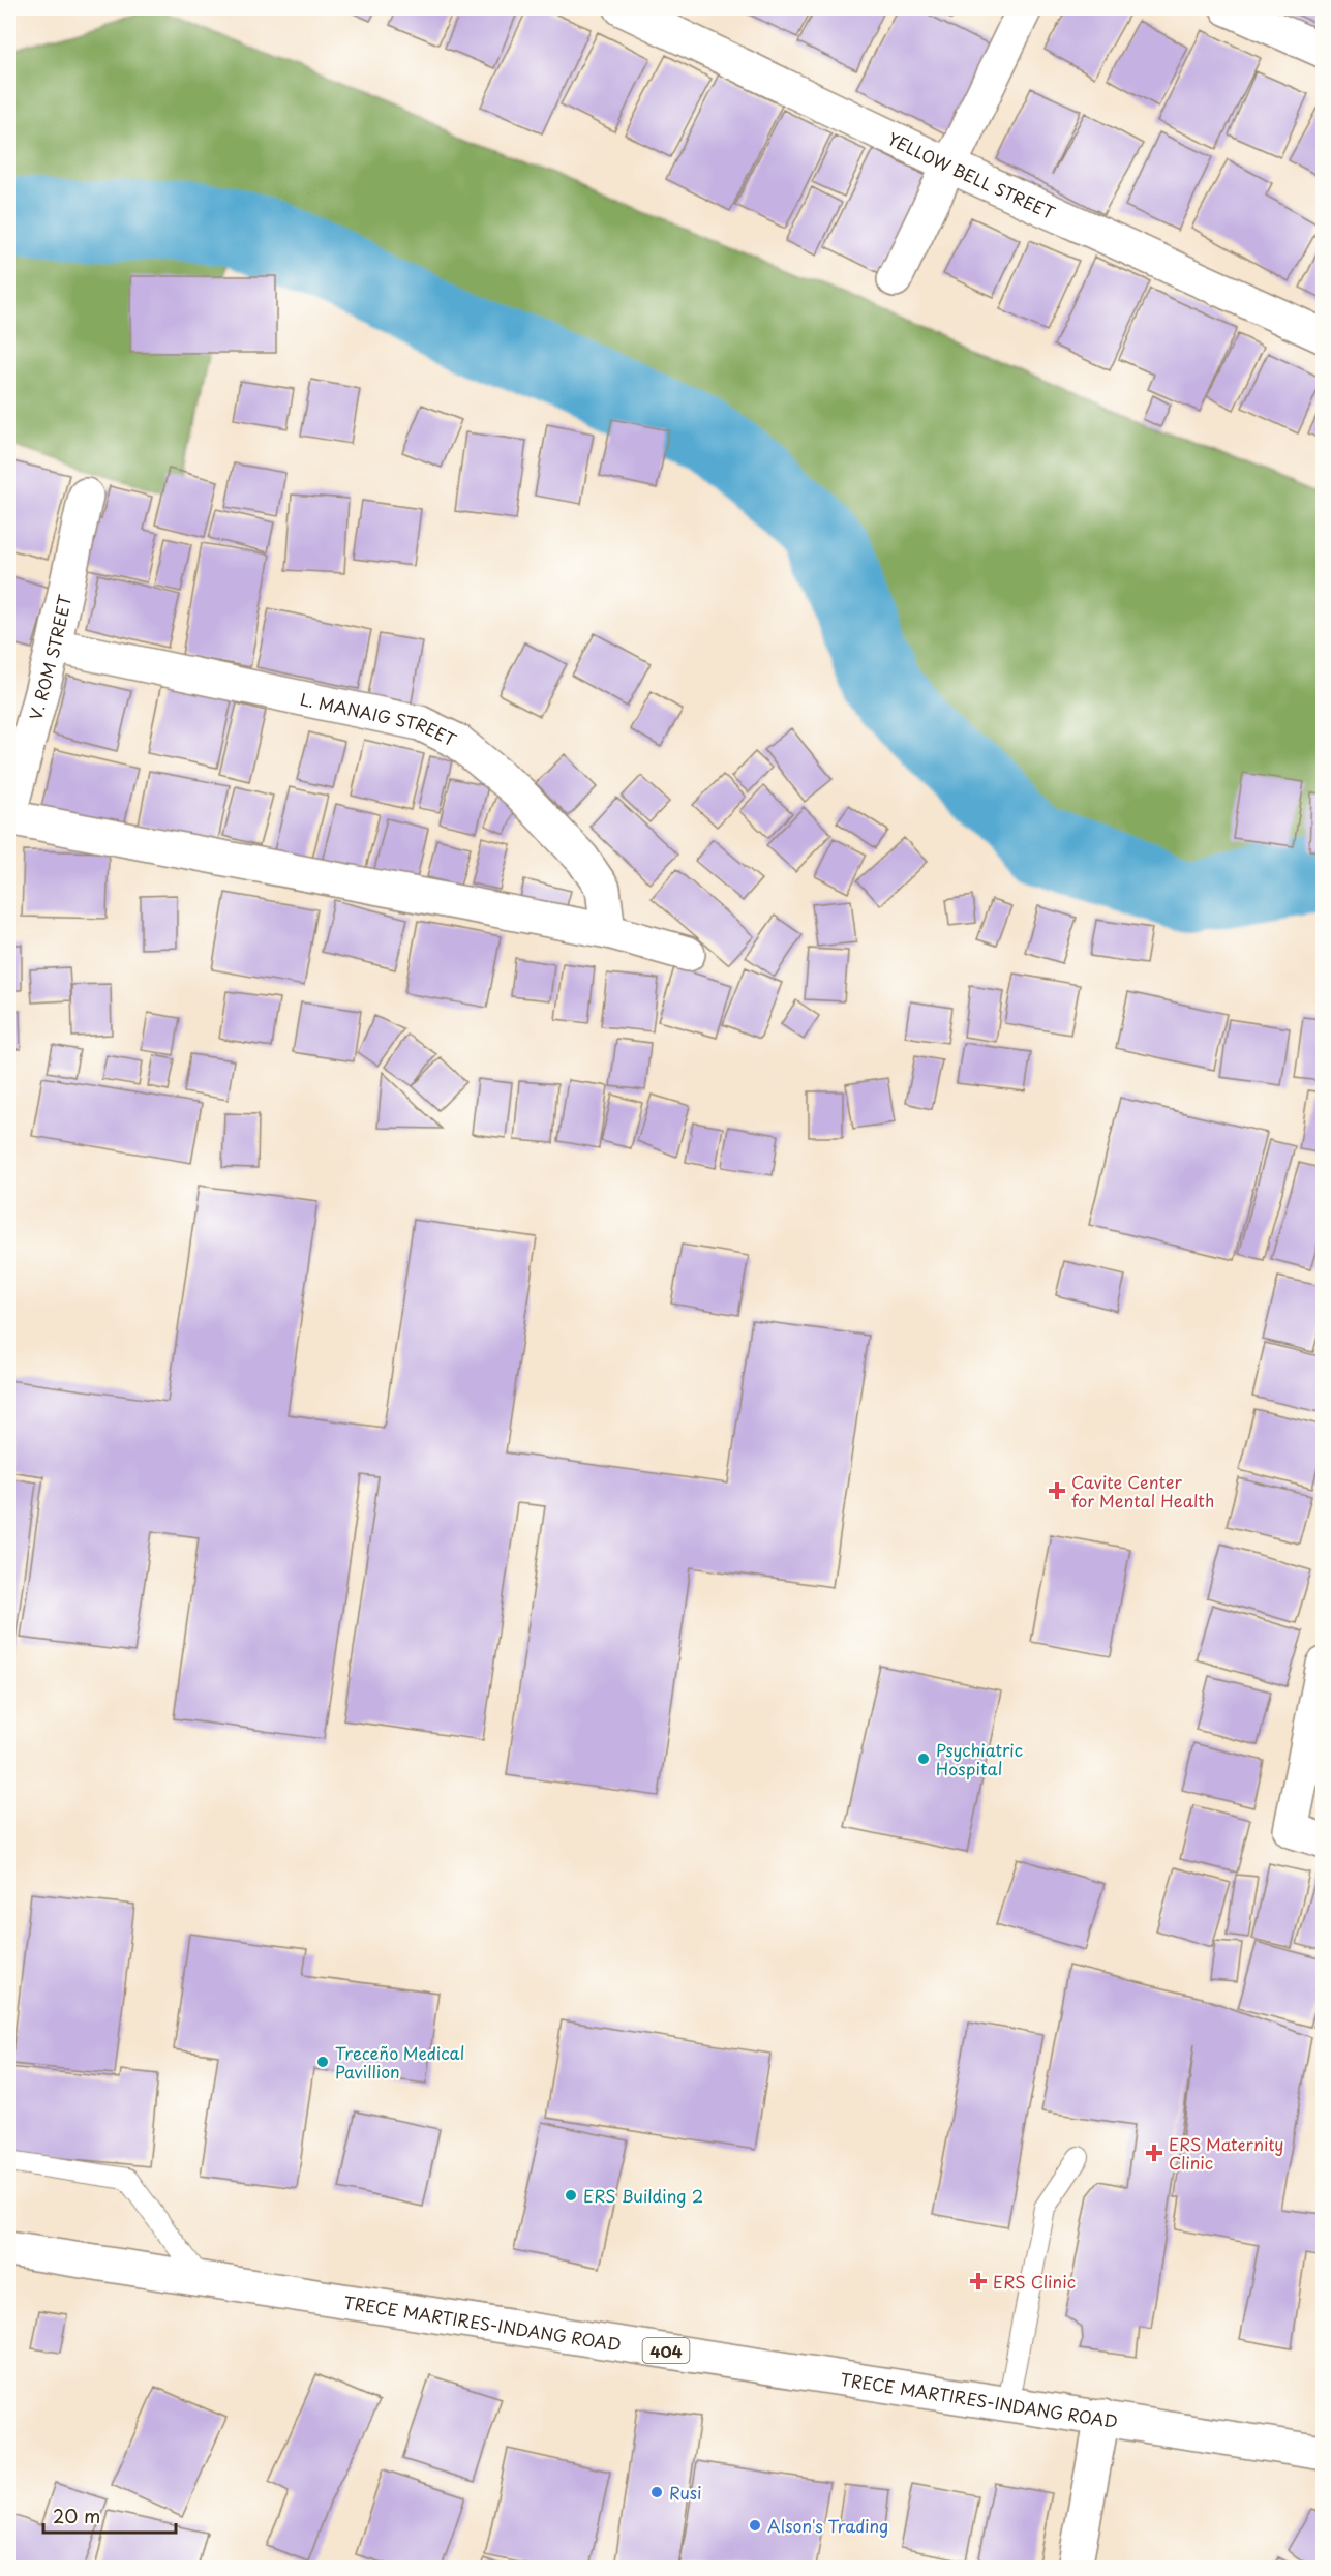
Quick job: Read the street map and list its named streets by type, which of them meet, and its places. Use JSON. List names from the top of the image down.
{
  "streets": {
    "street": [
      "YELLOW BELL STREET",
      "V. ROM STREET",
      "L. MANAIG STREET",
      "TRECE MARTIRES-INDANG ROAD",
      "404"
    ]
  },
  "crossings": [
    ["V. ROM STREET", "L. MANAIG STREET"]
  ],
  "places": {
    "health": ["Cavite Center for Mental Health", "ERS Maternity Clinic", "ERS Clinic"],
    "other": [
      "Psychiatric Hospital",
      "Treceño Medical Pavillion",
      "ERS Building 2",
      "Rusi",
      "Alson's Trading"
    ]
  },
  "scale_bar": "20 m"
}
